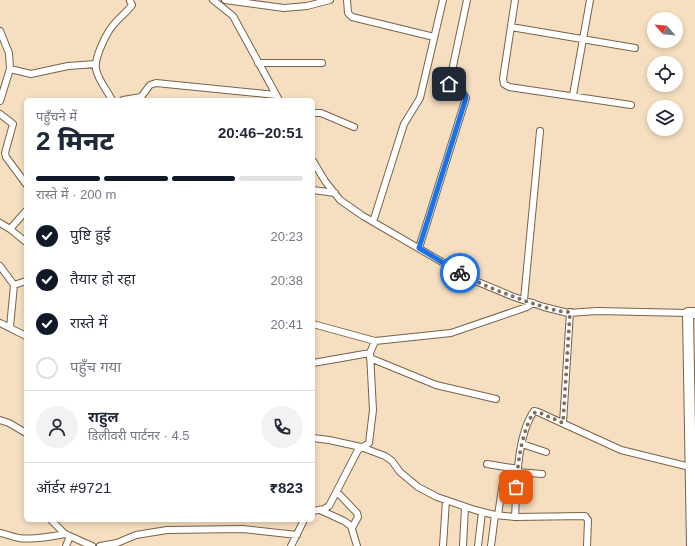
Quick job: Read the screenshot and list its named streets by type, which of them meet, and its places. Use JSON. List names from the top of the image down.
{
  "north": "top left",
  "page": {
    "heading": ["2 मिनट", "पहुँचने में", "20:46–20:51"],
    "panel": [
      "राहुल",
      "डिलीवरी पार्टनर · 4.5",
      "ऑर्डर #9721",
      "₹823"
    ],
    "bar": "रास्ते में · 200 m",
    "list": [
      ["पुष्टि हुई", "20:23"],
      ["तैयार हो रहा", "20:38"],
      ["रास्ते में", "20:41"],
      "पहुँच गया"
    ]
  }
}
